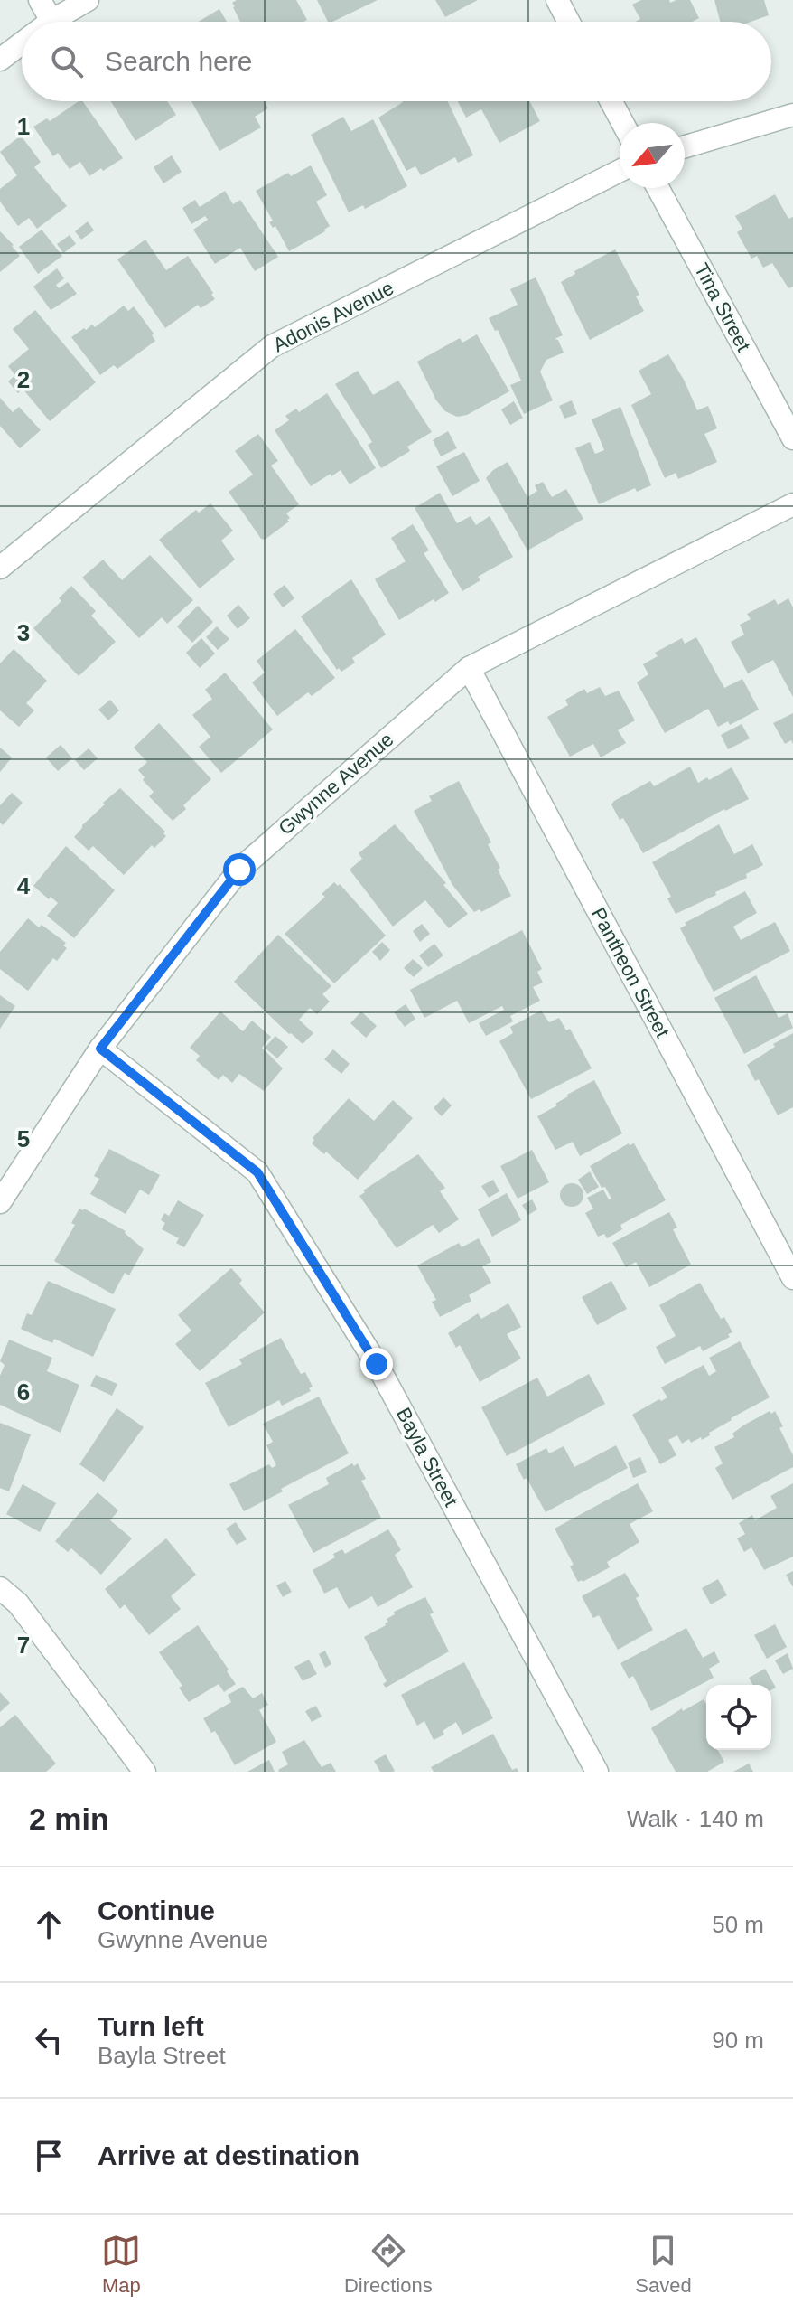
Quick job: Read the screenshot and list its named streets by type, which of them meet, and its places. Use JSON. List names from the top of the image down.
{
  "streets": {
    "street": [
      "Tina Street",
      "Adonis Avenue",
      "Gwynne Avenue",
      "Pantheon Street",
      "Bayla Street"
    ]
  },
  "crossings": [
    ["Gwynne Avenue", "Pantheon Street"],
    ["Gwynne Avenue", "Bayla Street"]
  ],
  "north": "bottom left",
  "page": {
    "search": "Search here",
    "heading": ["2 min", "Walk · 140 m"],
    "list": [
      ["Continue", "Gwynne Avenue", "50 m"],
      ["Turn left", "Bayla Street", "90 m"],
      "Arrive at destination"
    ],
    "nav": ["Map", "Directions", "Saved"]
  },
  "grid": {
    "rows": [
      "1",
      "2",
      "3",
      "4",
      "5",
      "6",
      "7"
    ]
  }
}
